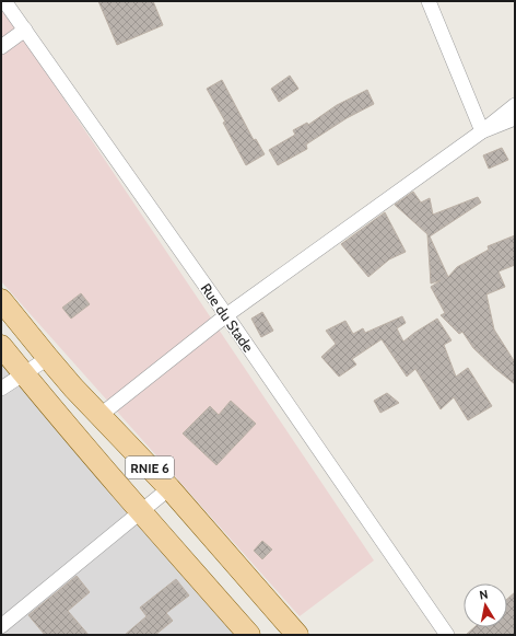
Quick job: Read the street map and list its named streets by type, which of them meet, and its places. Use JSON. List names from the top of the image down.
{
  "streets": {
    "main road": ["RNIE 6"],
    "street": ["Rue du Stade"]
  },
  "north": "top"
}
